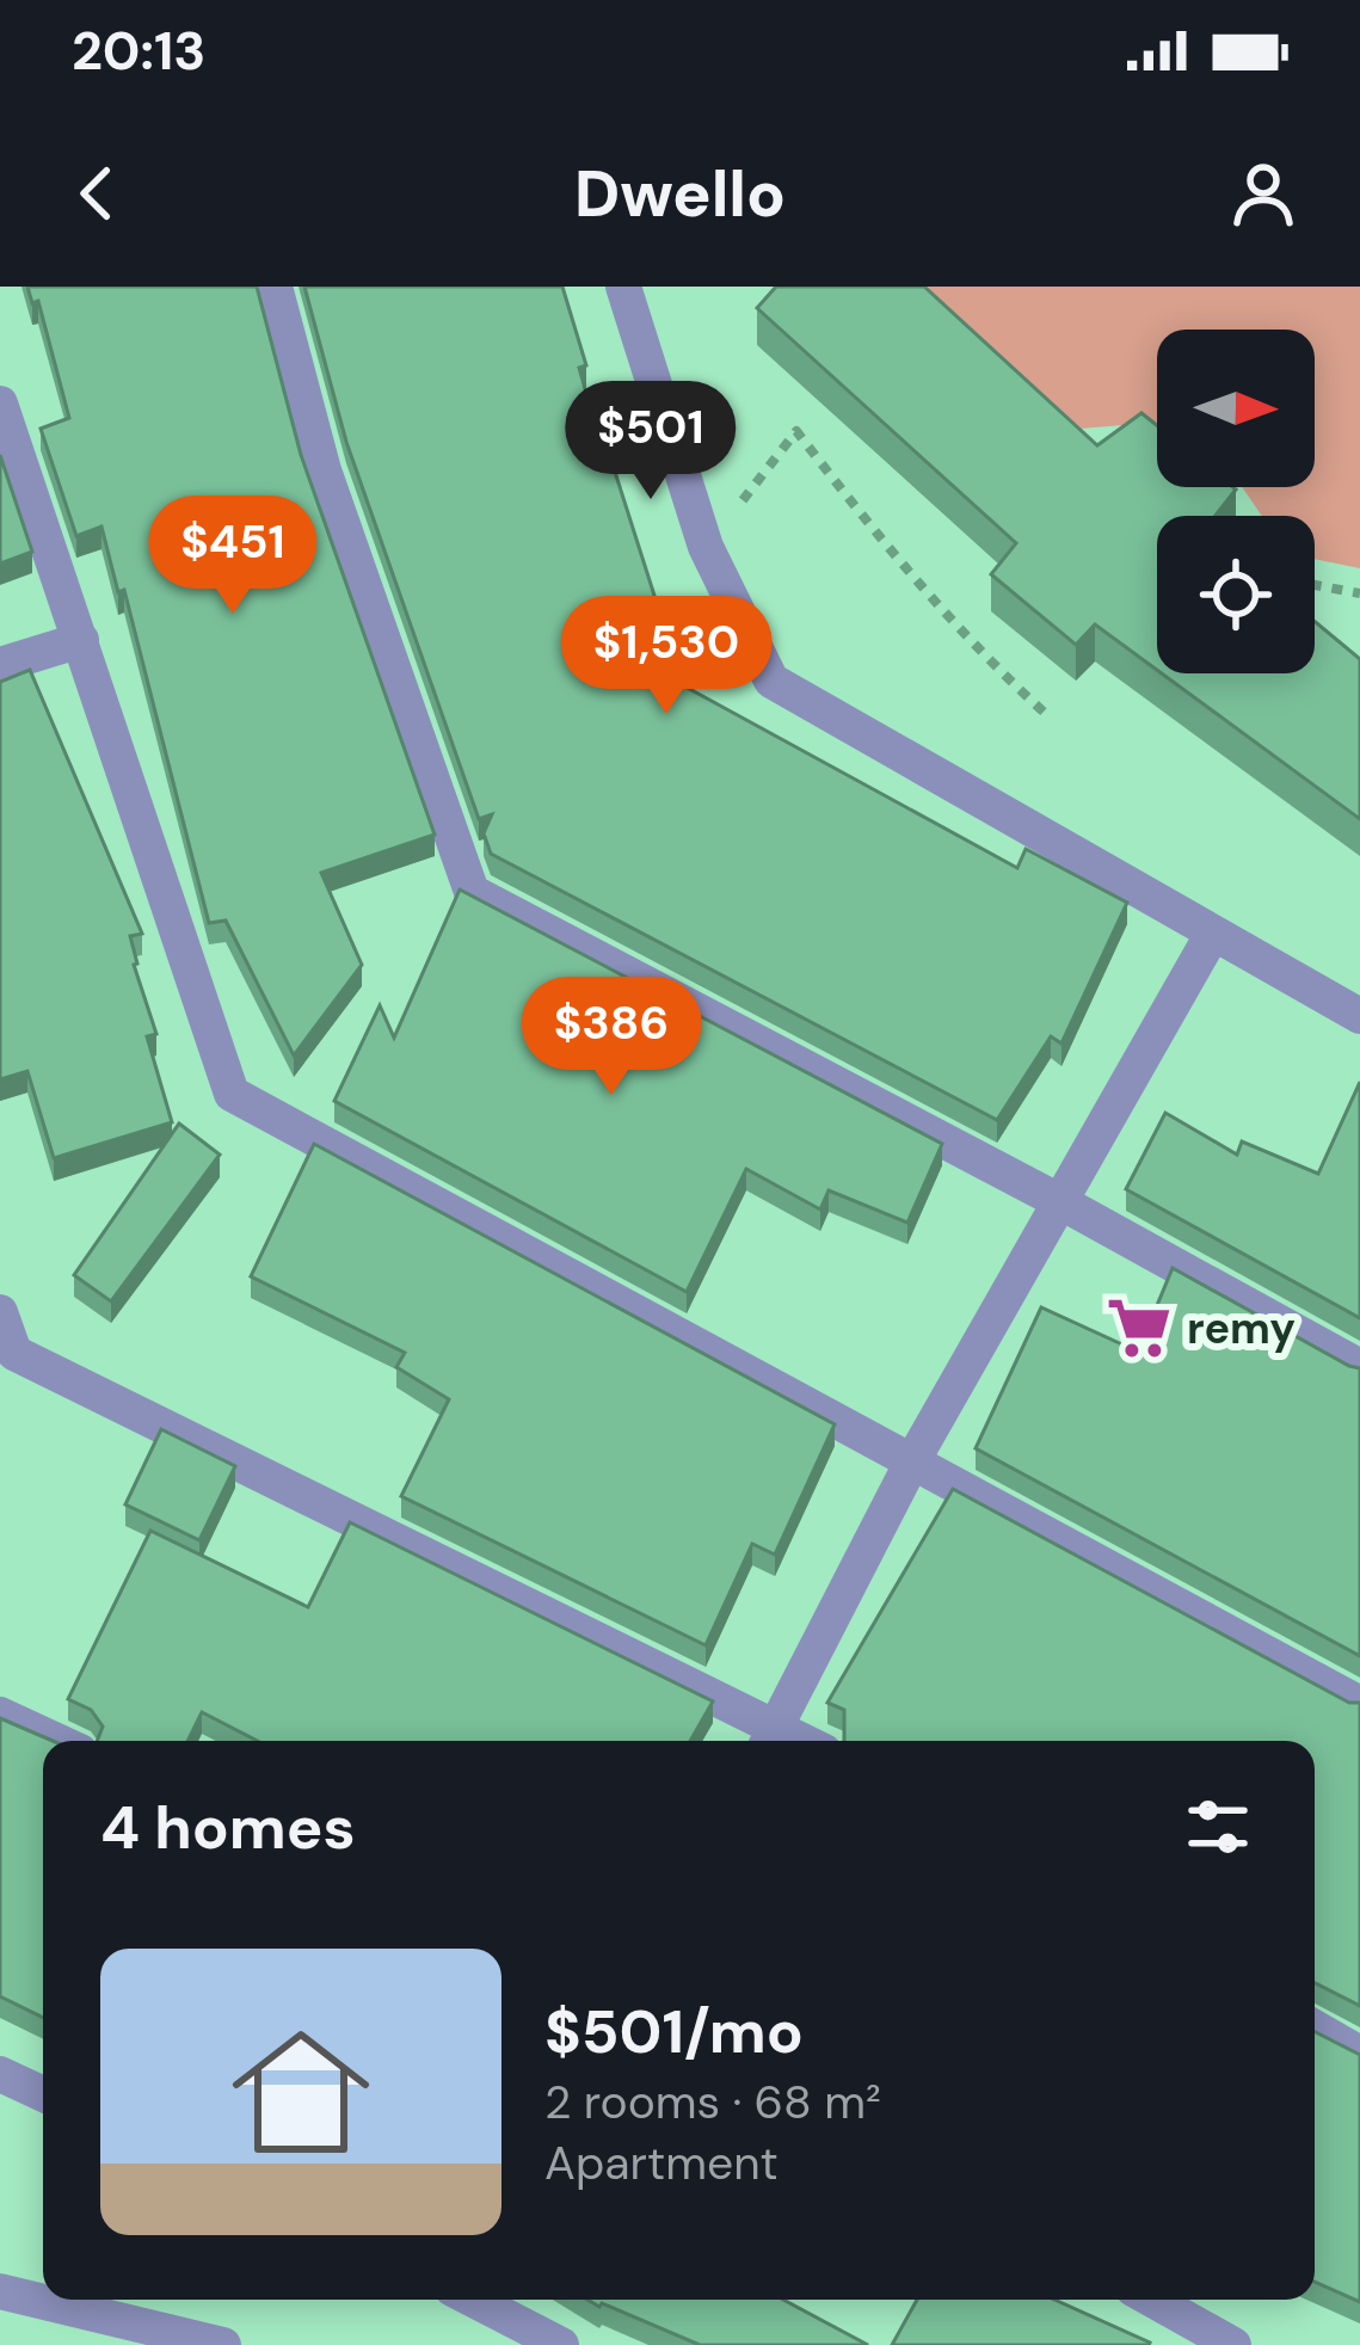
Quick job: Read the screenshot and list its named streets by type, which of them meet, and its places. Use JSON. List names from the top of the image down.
{
  "places": {
    "supermarket": ["remy"]
  },
  "north": "right",
  "page": {
    "status": "20:13",
    "header": "Dwello",
    "price": [
      "$501",
      "$451",
      "$1,530",
      "$386"
    ],
    "heading": "4 homes",
    "list": [
      {
        "name": "$501/mo",
        "note": "2 rooms · 68 m² · Apartment"
      }
    ]
  }
}
